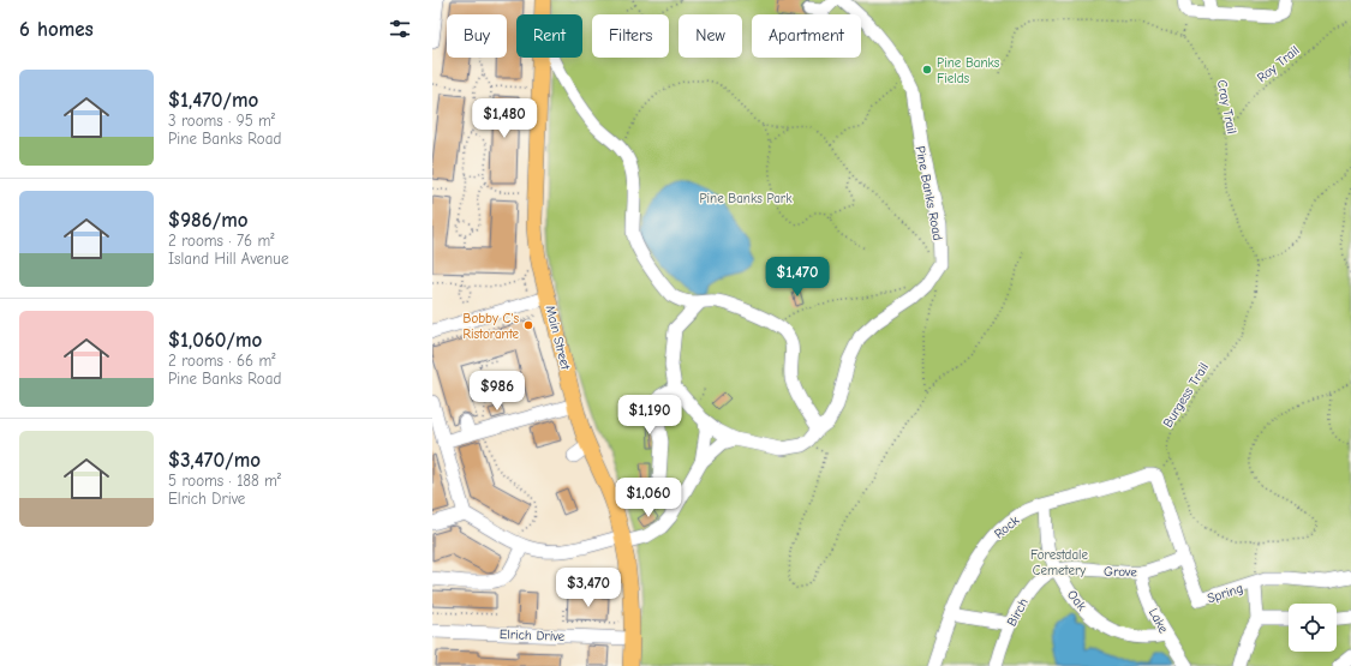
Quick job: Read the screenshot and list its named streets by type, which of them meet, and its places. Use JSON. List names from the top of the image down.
{
  "streets": {
    "main road": ["Main Street"],
    "street": [
      "Pine Banks Road",
      "Rock",
      "Grove",
      "Spring",
      "Oak",
      "Birch",
      "Lake",
      "Elrich Drive"
    ],
    "path": ["Roy Trail", "Cray Trail", "Burgess Trail"]
  },
  "crossings": [
    ["Roy Trail", "Cray Trail"],
    ["Cray Trail", "Burgess Trail"],
    ["Main Street", "Elrich Drive"],
    ["Rock", "Spring"],
    ["Rock", "Oak"],
    ["Grove", "Spring"],
    ["Grove", "Oak"],
    ["Grove", "Birch"],
    ["Grove", "Lake"],
    ["Oak", "Birch"],
    ["Oak", "Lake"]
  ],
  "parks": ["Pine Banks Park", "Forestdale Cemetery"],
  "places": ["Pine Banks Fields", "Bobby C's Ristorante"],
  "page": {
    "heading": "6 homes",
    "chip": [
      "Buy",
      "Rent",
      "Filters",
      "New",
      "Apartment"
    ],
    "list": [
      {
        "name": "$1,470/mo",
        "note": "3 rooms · 95 m² · Pine Banks Road"
      },
      {
        "name": "$986/mo",
        "note": "2 rooms · 76 m² · Island Hill Avenue"
      },
      {
        "name": "$1,060/mo",
        "note": "2 rooms · 66 m² · Pine Banks Road"
      },
      {
        "name": "$3,470/mo",
        "note": "5 rooms · 188 m² · Elrich Drive"
      }
    ],
    "price": [
      "$1,480",
      "$1,470",
      "$986",
      "$1,190",
      "$1,060",
      "$3,470"
    ]
  }
}
